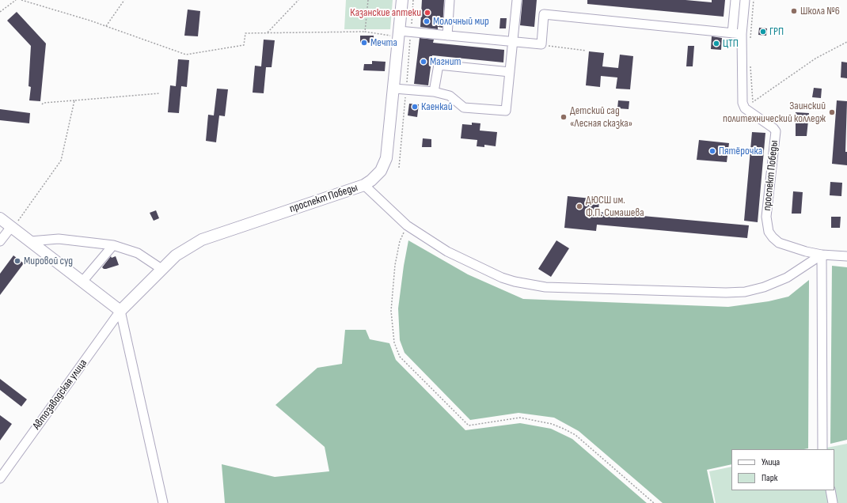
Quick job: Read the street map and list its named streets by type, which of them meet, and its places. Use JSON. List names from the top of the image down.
{
  "streets": {
    "main road": ["проспект Победы"],
    "street": ["Автозаводская улица"]
  },
  "crossings": [
    ["проспект Победы", "Автозаводская улица"]
  ],
  "places": [
    "Школа №6",
    "Казанские аптеки",
    "Молочный мир",
    "ГРП",
    "Мечта",
    "ЦТП",
    "Магнит",
    "Каенкай",
    "Заинский политехнический колледж",
    "Детский сад «Лесная сказка»",
    "Пятёрочка",
    "ДЮСШ им. Ф.П. Симашева",
    "Мировой суд"
  ],
  "legend": ["Улица", "Парк"]
}
